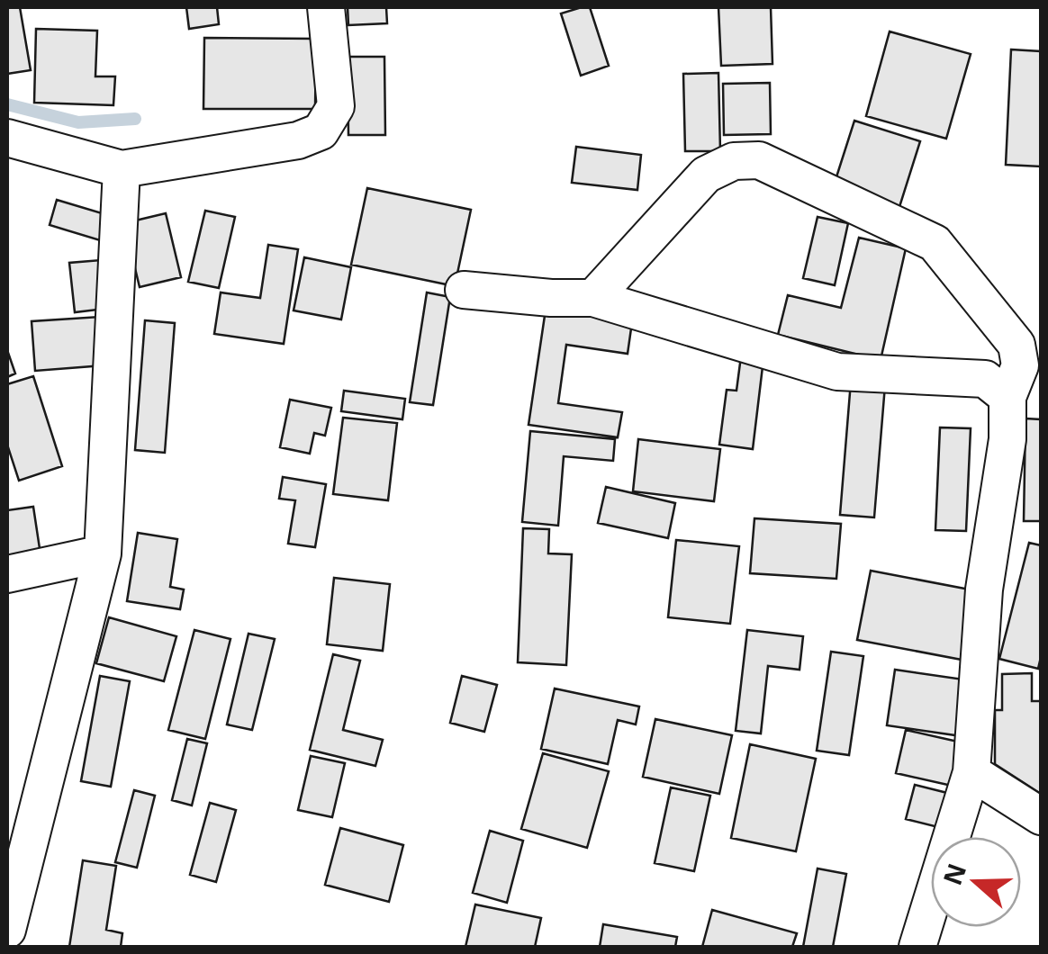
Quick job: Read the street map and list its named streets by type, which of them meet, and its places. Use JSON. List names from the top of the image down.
{
  "north": "left"
}
